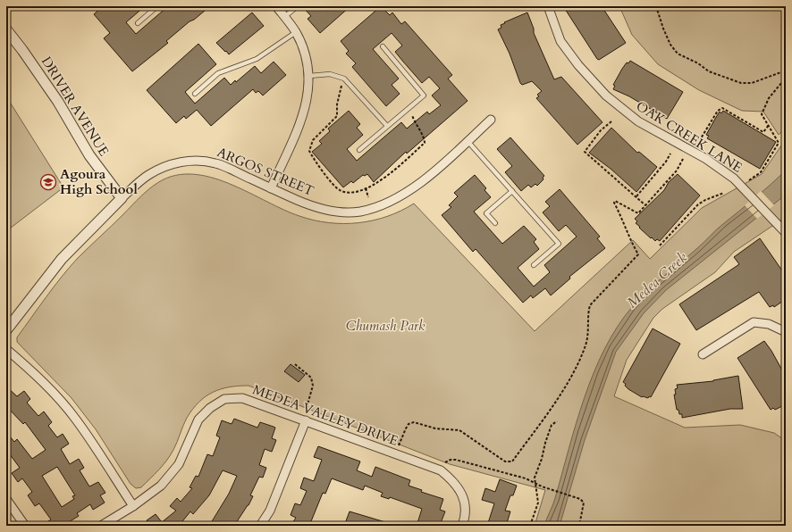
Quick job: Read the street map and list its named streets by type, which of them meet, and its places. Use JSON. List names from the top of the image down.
{
  "streets": {
    "street": [
      "DRIVER AVENUE",
      "OAK CREEK LANE",
      "ARGOS STREET",
      "MEDEA VALLEY DRIVE"
    ]
  },
  "crossings": [
    ["DRIVER AVENUE", "ARGOS STREET"]
  ],
  "water": ["Medea Creek"],
  "parks": ["Chumash Park"],
  "places": {
    "school or university": ["Agoura High School"]
  }
}
